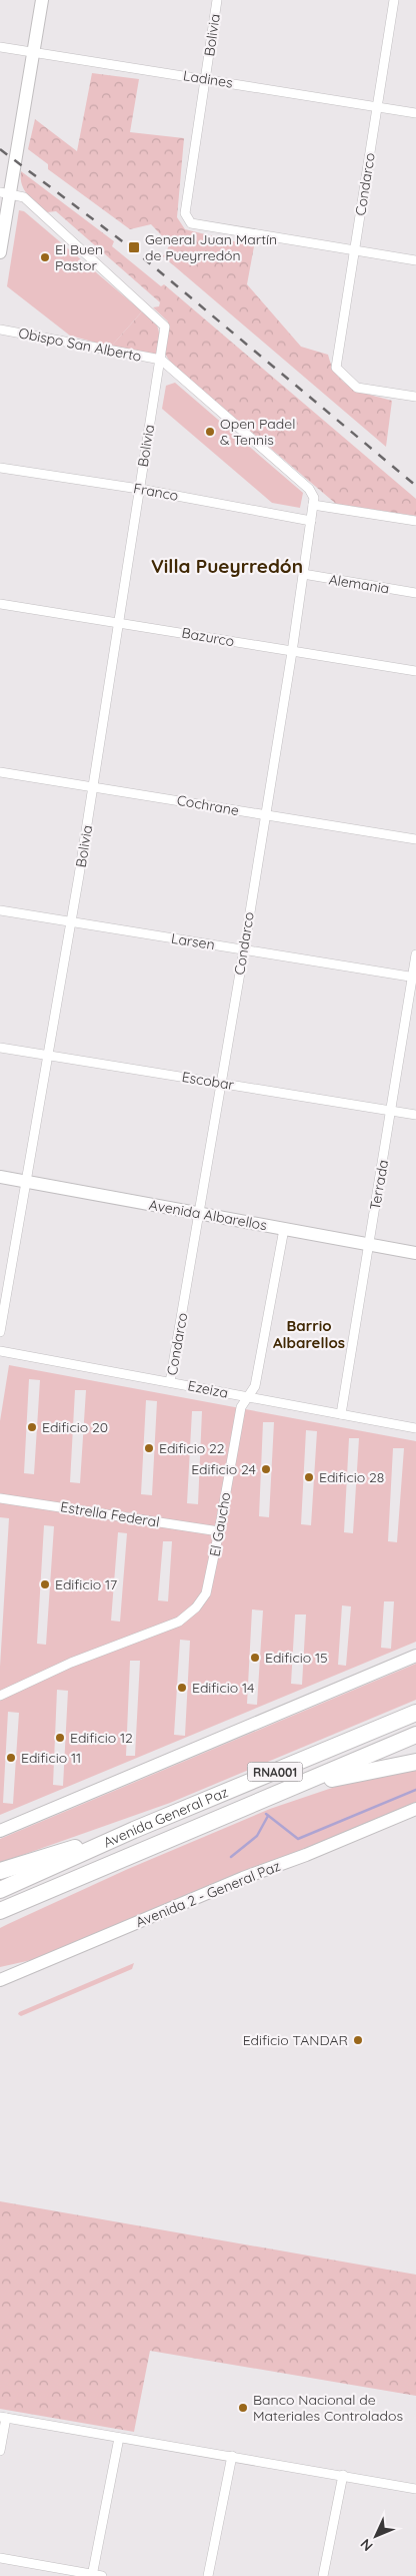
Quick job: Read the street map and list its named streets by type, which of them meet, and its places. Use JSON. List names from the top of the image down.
{
  "streets": {
    "highway": ["RNA001", "Avenida General Paz"],
    "street": [
      "Bolivia",
      "Ladines",
      "Condarco",
      "Obispo San Alberto",
      "Franco",
      "Alemania",
      "Bazurco",
      "Cochrane",
      "Larsen",
      "Escobar",
      "Terrada",
      "Avenida Albarellos",
      "Ezeiza",
      "Estrella Federal",
      "El Gaucho",
      "Avenida 2 - General Paz"
    ]
  },
  "crossings": [
    ["Bolivia", "Ladines"],
    ["Bolivia", "Condarco"],
    ["Bolivia", "Obispo San Alberto"],
    ["Bolivia", "Franco"],
    ["Bolivia", "Bazurco"],
    ["Bolivia", "Cochrane"],
    ["Bolivia", "Larsen"],
    ["Bolivia", "Escobar"],
    ["Bolivia", "Avenida Albarellos"],
    ["Ladines", "Condarco"],
    ["Condarco", "Franco"],
    ["Condarco", "Alemania"],
    ["Condarco", "Bazurco"],
    ["Condarco", "Cochrane"],
    ["Condarco", "Larsen"],
    ["Condarco", "Escobar"],
    ["Condarco", "Avenida Albarellos"],
    ["Condarco", "Ezeiza"],
    ["Larsen", "Terrada"],
    ["Escobar", "Terrada"],
    ["Terrada", "Avenida Albarellos"],
    ["Terrada", "Ezeiza"],
    ["Avenida Albarellos", "El Gaucho"],
    ["Ezeiza", "El Gaucho"],
    ["Estrella Federal", "El Gaucho"]
  ],
  "districts": ["Villa Pueyrredón", "Barrio Albarellos"],
  "places": {
    "transit": ["General Juan Martín de Pueyrredón"],
    "other": [
      "El Buen Pastor",
      "Open Padel & Tennis",
      "Edificio 20",
      "Edificio 22",
      "Edificio 24",
      "Edificio 28",
      "Edificio 17",
      "Edificio 15",
      "Edificio 14",
      "Edificio 12",
      "Edificio 11",
      "Edificio TANDAR",
      "Banco Nacional de Materiales Controlados"
    ]
  },
  "north": "bottom left"
}
